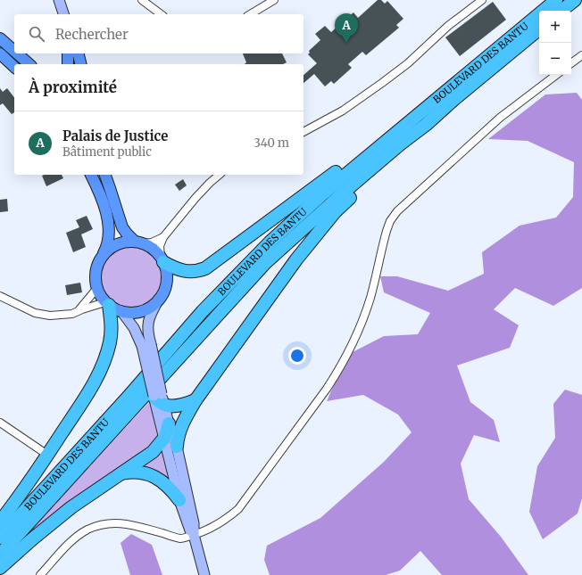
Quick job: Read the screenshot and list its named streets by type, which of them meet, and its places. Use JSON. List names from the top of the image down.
{
  "streets": {
    "highway": ["BOULEVARD DES BANTU"]
  },
  "page": {
    "map_buttons": ["+", "−"],
    "pins": "A",
    "search": "Rechercher",
    "heading": "À proximité",
    "list": [
      {
        "mark": "A",
        "name": "Palais de Justice",
        "note": "Bâtiment public",
        "value": "340 m"
      }
    ]
  }
}
